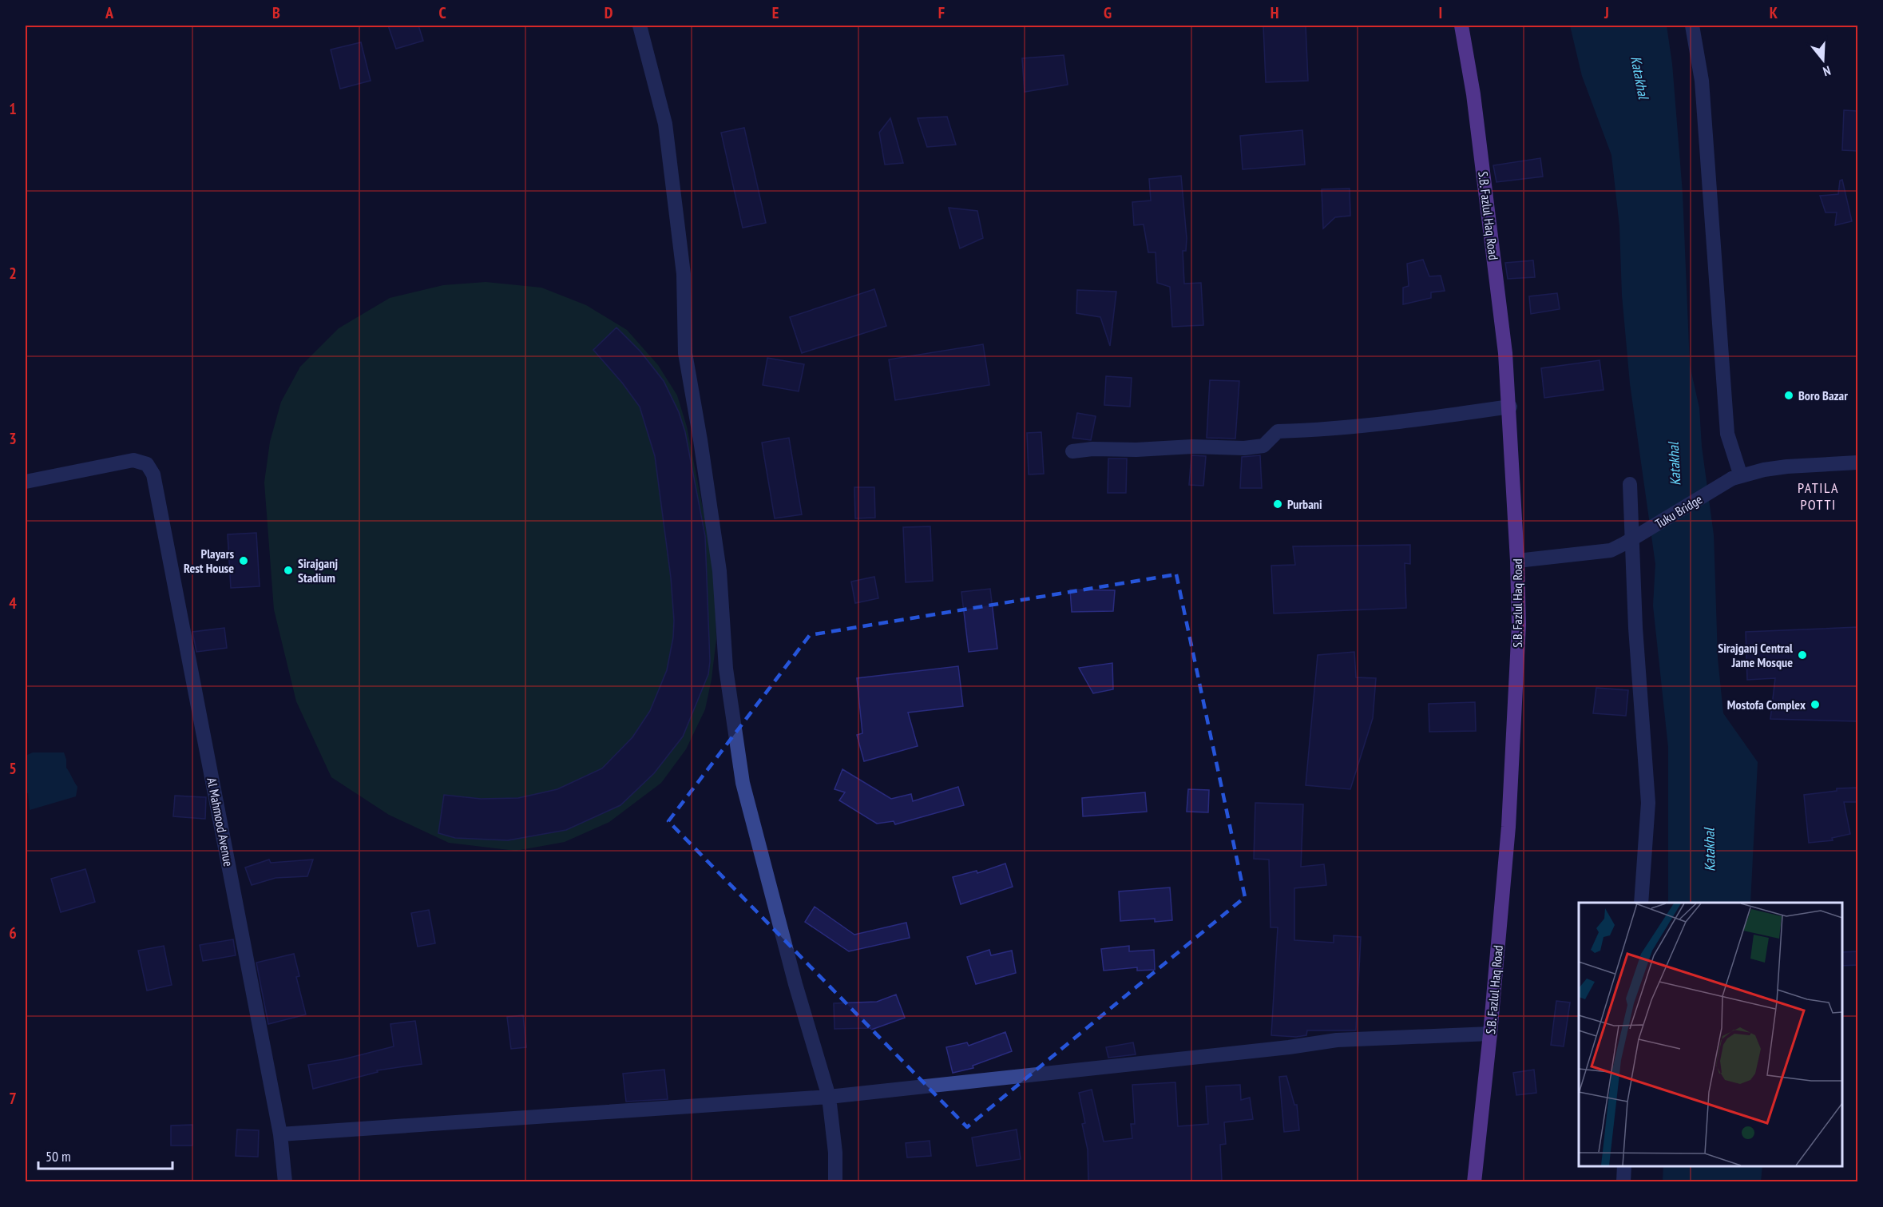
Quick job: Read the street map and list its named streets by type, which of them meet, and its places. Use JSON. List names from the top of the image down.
{
  "streets": {
    "main road": ["S.B. Fazlul Haq Road"],
    "street": ["Tuku Bridge", "Al Mahmood Avenue"]
  },
  "crossings": [
    ["S.B. Fazlul Haq Road", "Tuku Bridge"]
  ],
  "districts": ["PATILA POTTI"],
  "water": ["Katakhal"],
  "places": [
    "Boro Bazar",
    "Purbani",
    "Playars Rest House",
    "Sirajganj Stadium",
    "Sirajganj Central Jame Mosque",
    "Mostofa Complex"
  ],
  "scale_bar": "50 m",
  "north": "bottom",
  "grid": {
    "columns": [
      "A",
      "B",
      "C",
      "D",
      "E",
      "F",
      "G",
      "H",
      "I",
      "J",
      "K"
    ],
    "rows": [
      "1",
      "2",
      "3",
      "4",
      "5",
      "6",
      "7"
    ]
  }
}
